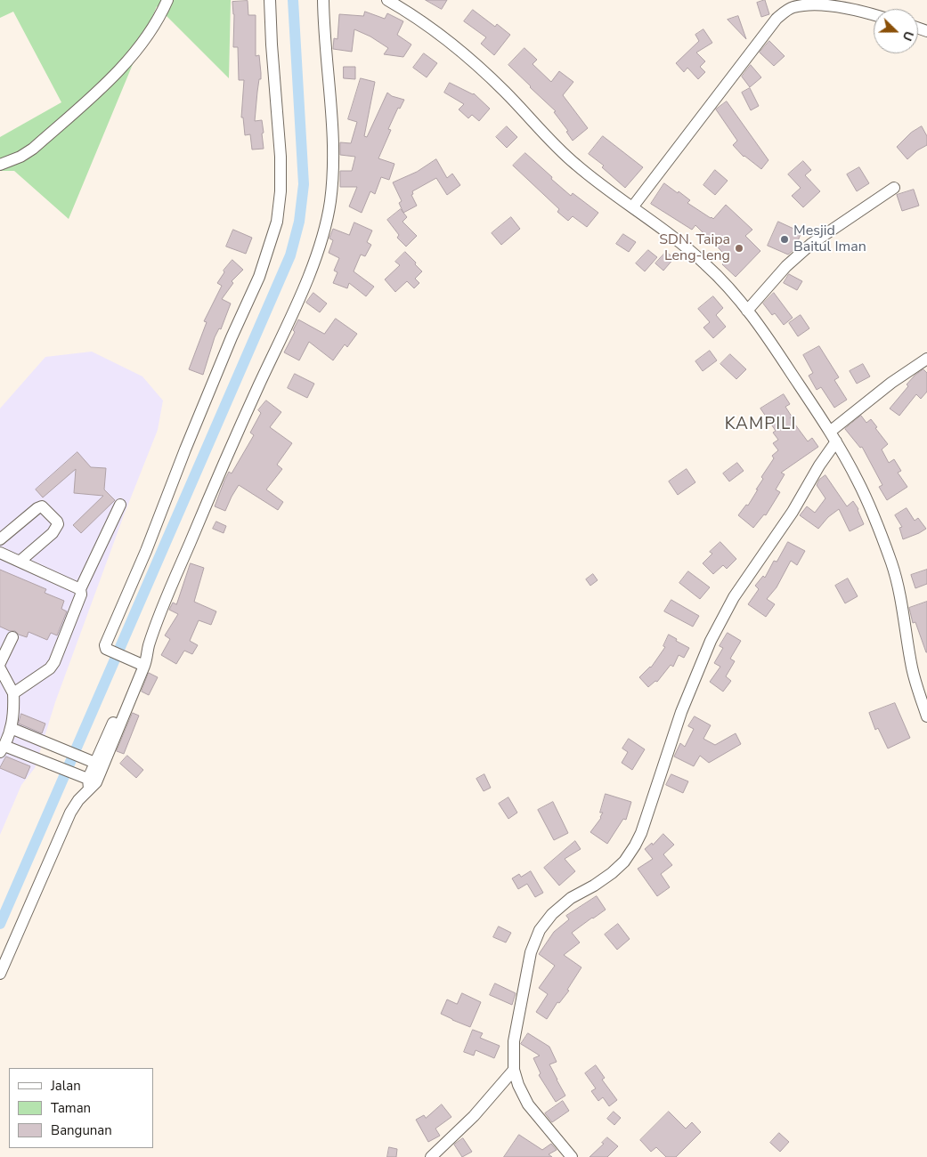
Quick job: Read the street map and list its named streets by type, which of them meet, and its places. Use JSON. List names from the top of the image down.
{
  "districts": ["KAMPILI"],
  "places": ["Mesjid Baitul Iman", "SDN. Taipa Leng-leng"],
  "legend": ["Jalan", "Taman", "Bangunan"],
  "north": "right"
}
